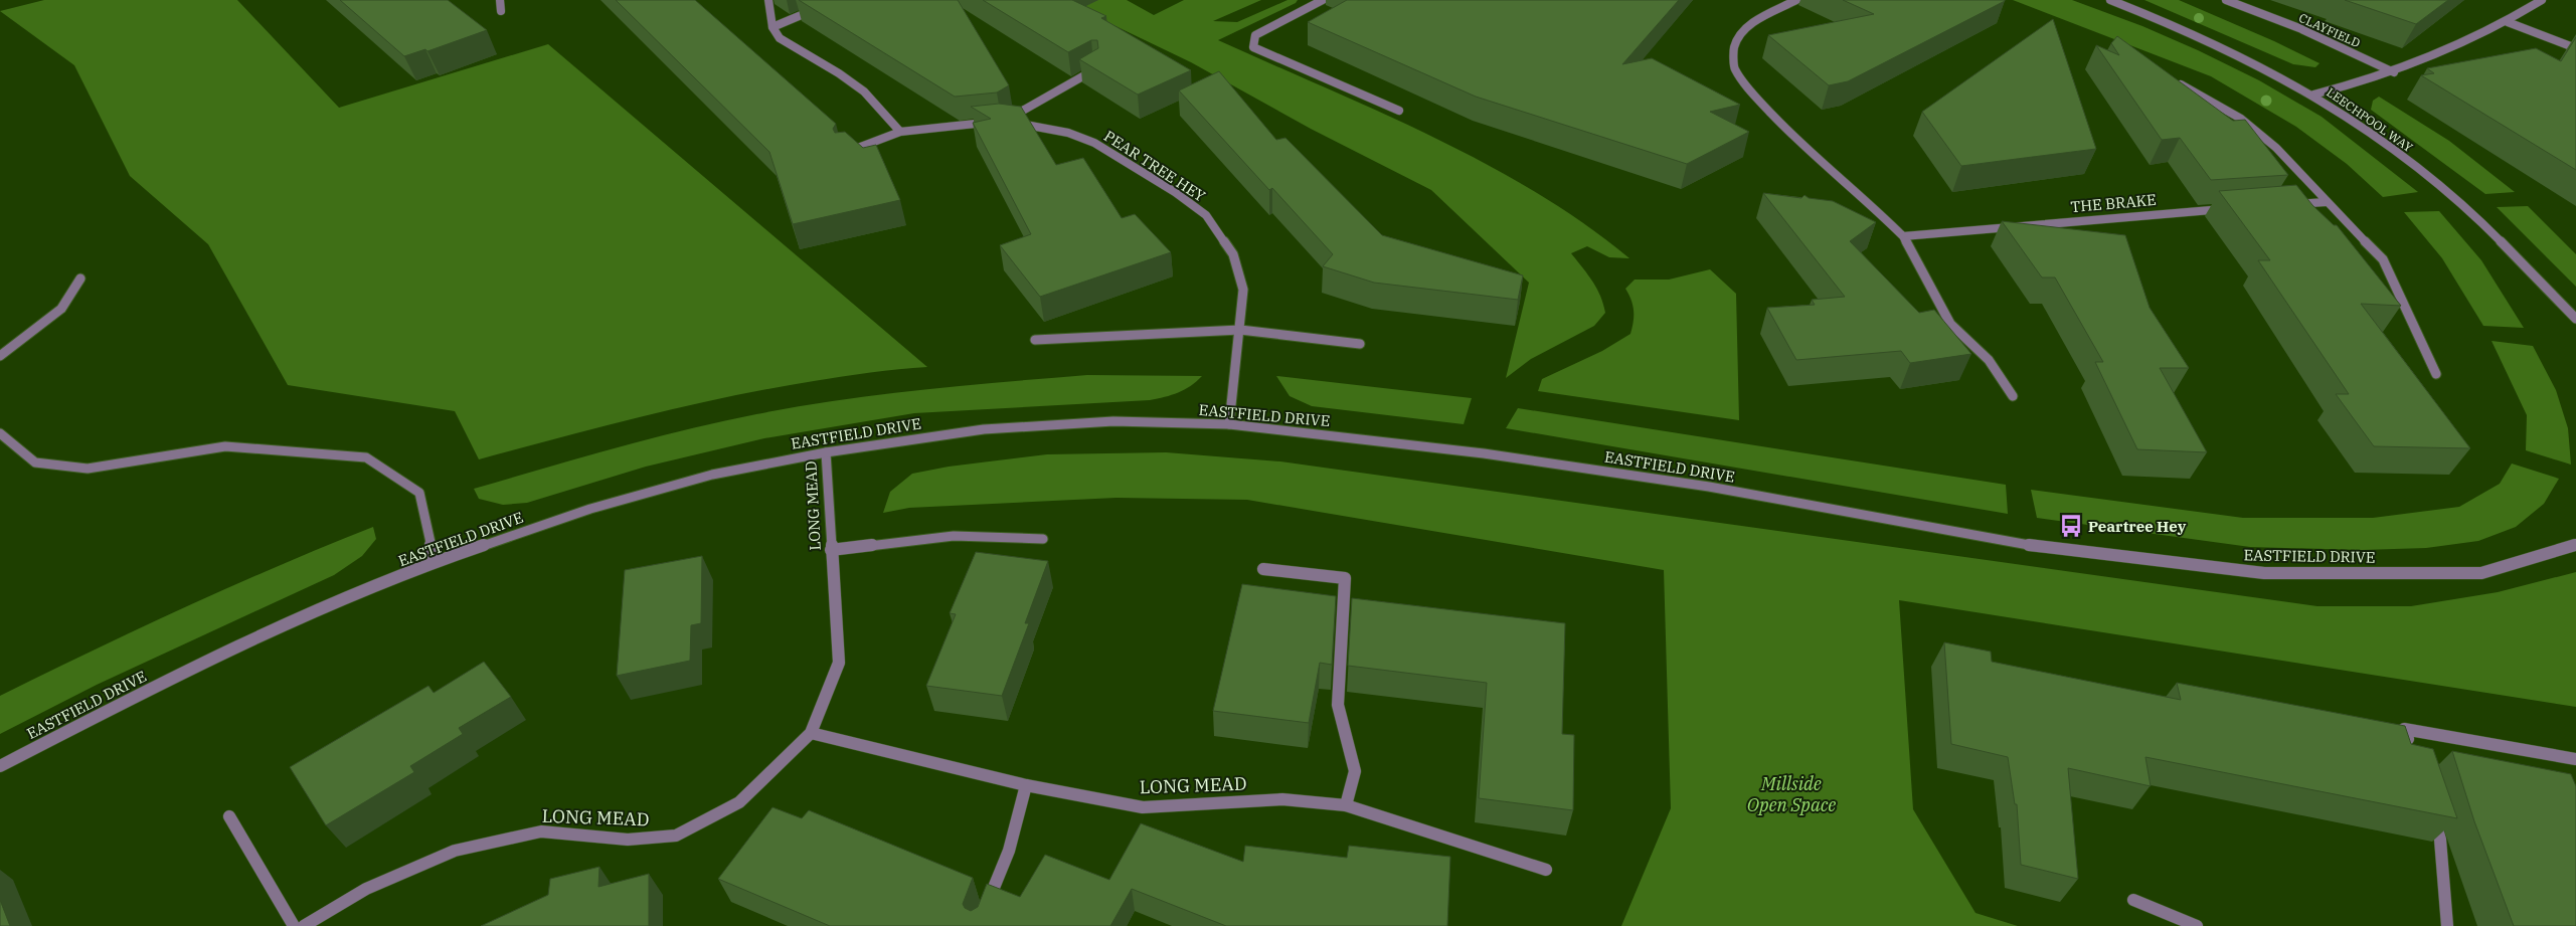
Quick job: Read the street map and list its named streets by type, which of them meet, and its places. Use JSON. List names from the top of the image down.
{
  "streets": {
    "street": [
      "CLAYFIELD",
      "LEECHPOOL WAY",
      "PEAR TREE HEY",
      "THE BRAKE",
      "EASTFIELD DRIVE",
      "LONG MEAD"
    ]
  },
  "crossings": [
    ["PEAR TREE HEY", "EASTFIELD DRIVE"],
    ["EASTFIELD DRIVE", "LONG MEAD"]
  ],
  "parks": ["Millside Open Space"],
  "places": {
    "bus stop": ["Peartree Hey"]
  }
}
